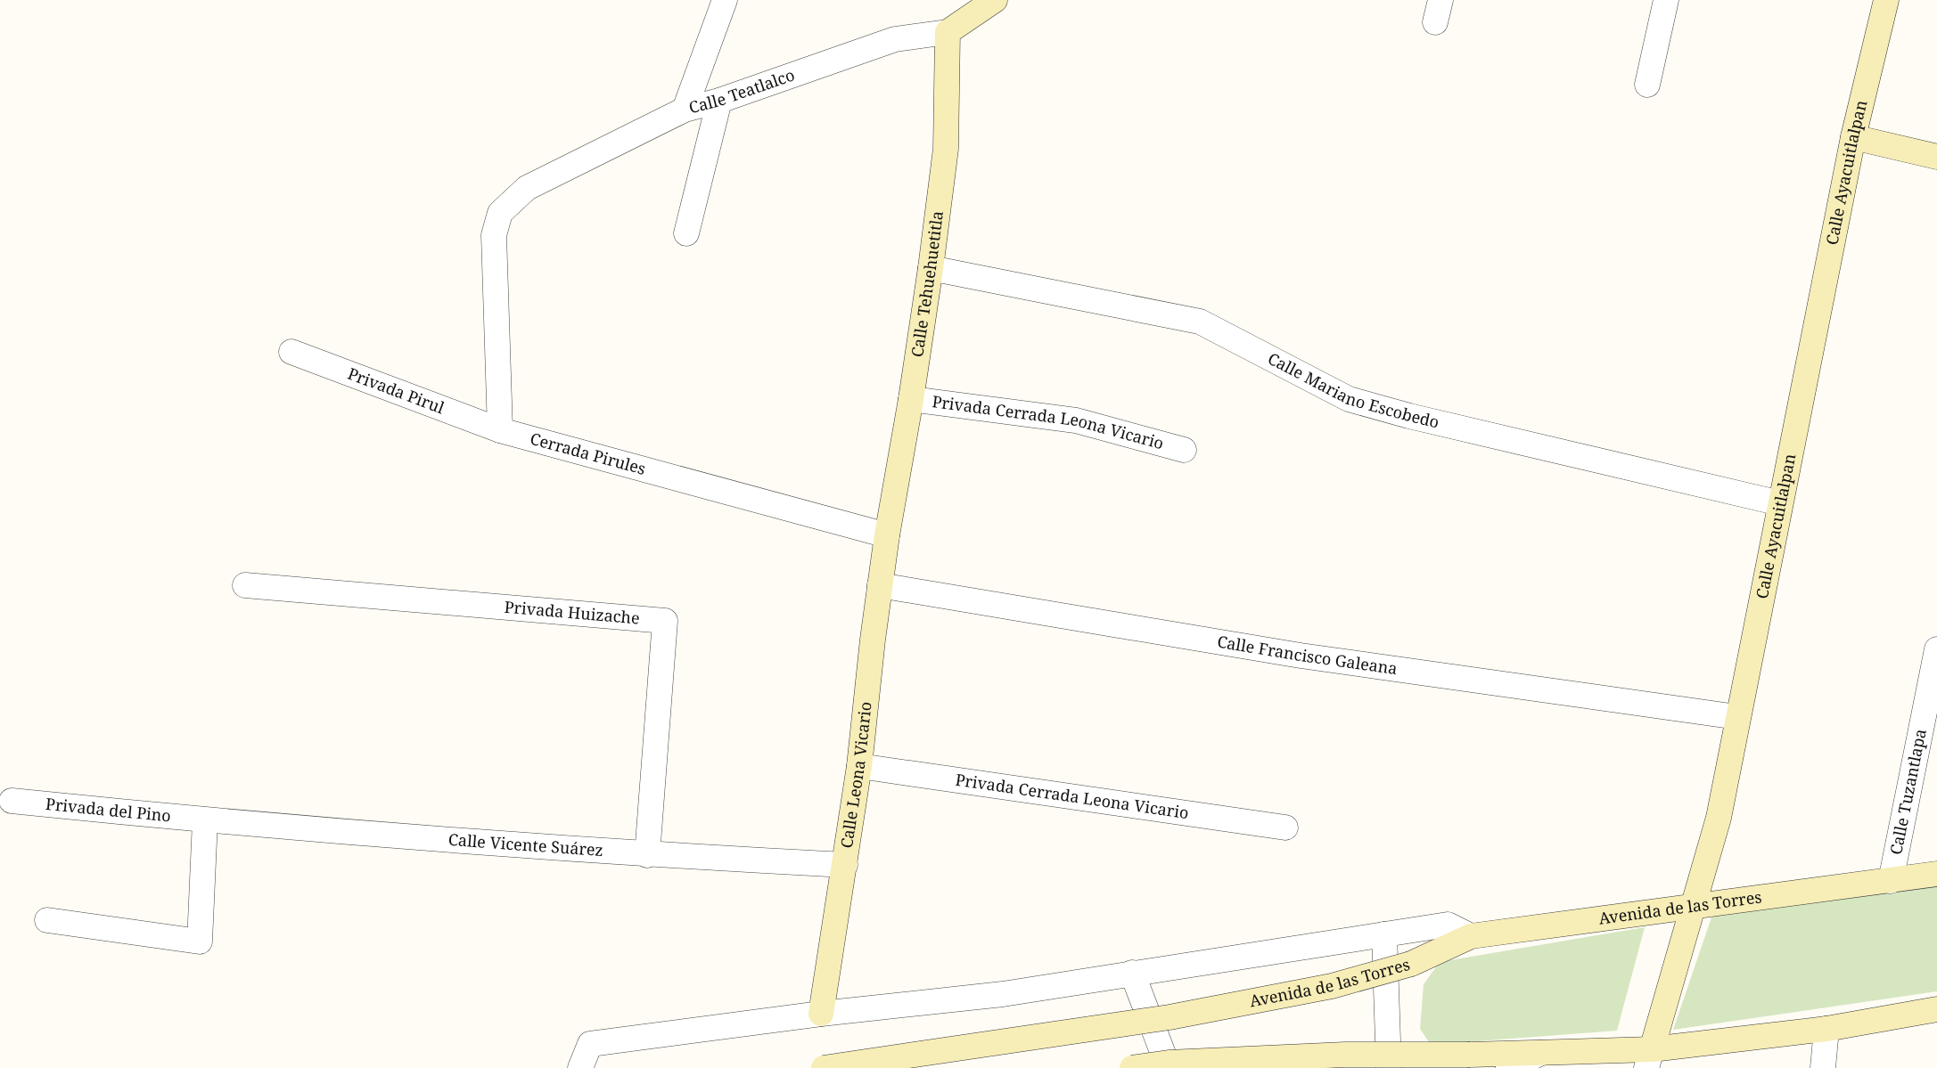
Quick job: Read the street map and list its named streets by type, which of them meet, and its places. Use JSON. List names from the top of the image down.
{
  "streets": {
    "street": [
      "Calle Teatlalco",
      "Calle Ayacuitlalpan",
      "Calle Tehuehuetitla",
      "Calle Mariano Escobedo",
      "Privada Pirul",
      "Privada Cerrada Leona Vicario",
      "Cerrada Pirules",
      "Privada Huizache",
      "Calle Francisco Galeana",
      "Calle Leona Vicario",
      "Calle Tuzantlapa",
      "Privada del Pino",
      "Calle Vicente Suárez",
      "Avenida de las Torres"
    ]
  },
  "crossings": [
    ["Calle Teatlalco", "Calle Tehuehuetitla"],
    ["Calle Teatlalco", "Privada Pirul"],
    ["Calle Teatlalco", "Cerrada Pirules"],
    ["Calle Ayacuitlalpan", "Calle Mariano Escobedo"],
    ["Calle Ayacuitlalpan", "Calle Francisco Galeana"],
    ["Calle Ayacuitlalpan", "Avenida de las Torres"],
    ["Calle Tehuehuetitla", "Calle Mariano Escobedo"],
    ["Calle Tehuehuetitla", "Privada Cerrada Leona Vicario"],
    ["Calle Tehuehuetitla", "Cerrada Pirules"],
    ["Calle Tehuehuetitla", "Calle Leona Vicario"],
    ["Privada Pirul", "Cerrada Pirules"],
    ["Privada Cerrada Leona Vicario", "Calle Leona Vicario"],
    ["Cerrada Pirules", "Calle Leona Vicario"],
    ["Privada Huizache", "Calle Vicente Suárez"],
    ["Calle Francisco Galeana", "Calle Leona Vicario"],
    ["Calle Leona Vicario", "Calle Vicente Suárez"],
    ["Calle Tuzantlapa", "Avenida de las Torres"],
    ["Privada del Pino", "Calle Vicente Suárez"]
  ]
}
